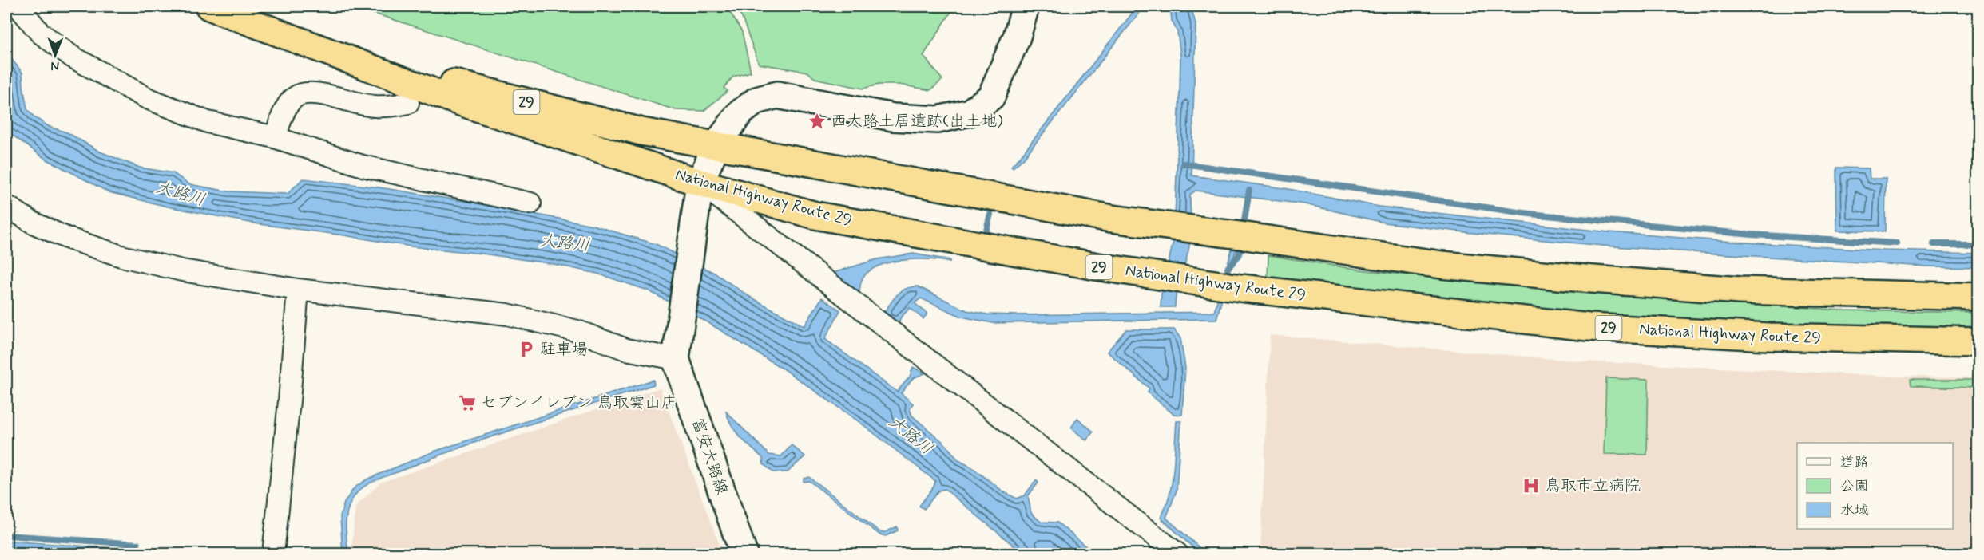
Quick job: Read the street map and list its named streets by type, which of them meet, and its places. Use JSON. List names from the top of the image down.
{
  "streets": {
    "highway": ["29", "National Highway Route 29"],
    "street": ["富安大路線"]
  },
  "water": ["大路川"],
  "places": {
    "place": ["西大路土居遺跡(出土地)"],
    "parking": ["駐車場"],
    "supermarket": ["セブンイレブン 鳥取雲山店"],
    "hospital": ["鳥取市立病院"]
  },
  "legend": ["道路", "公園", "水域"],
  "north": "bottom"
}
